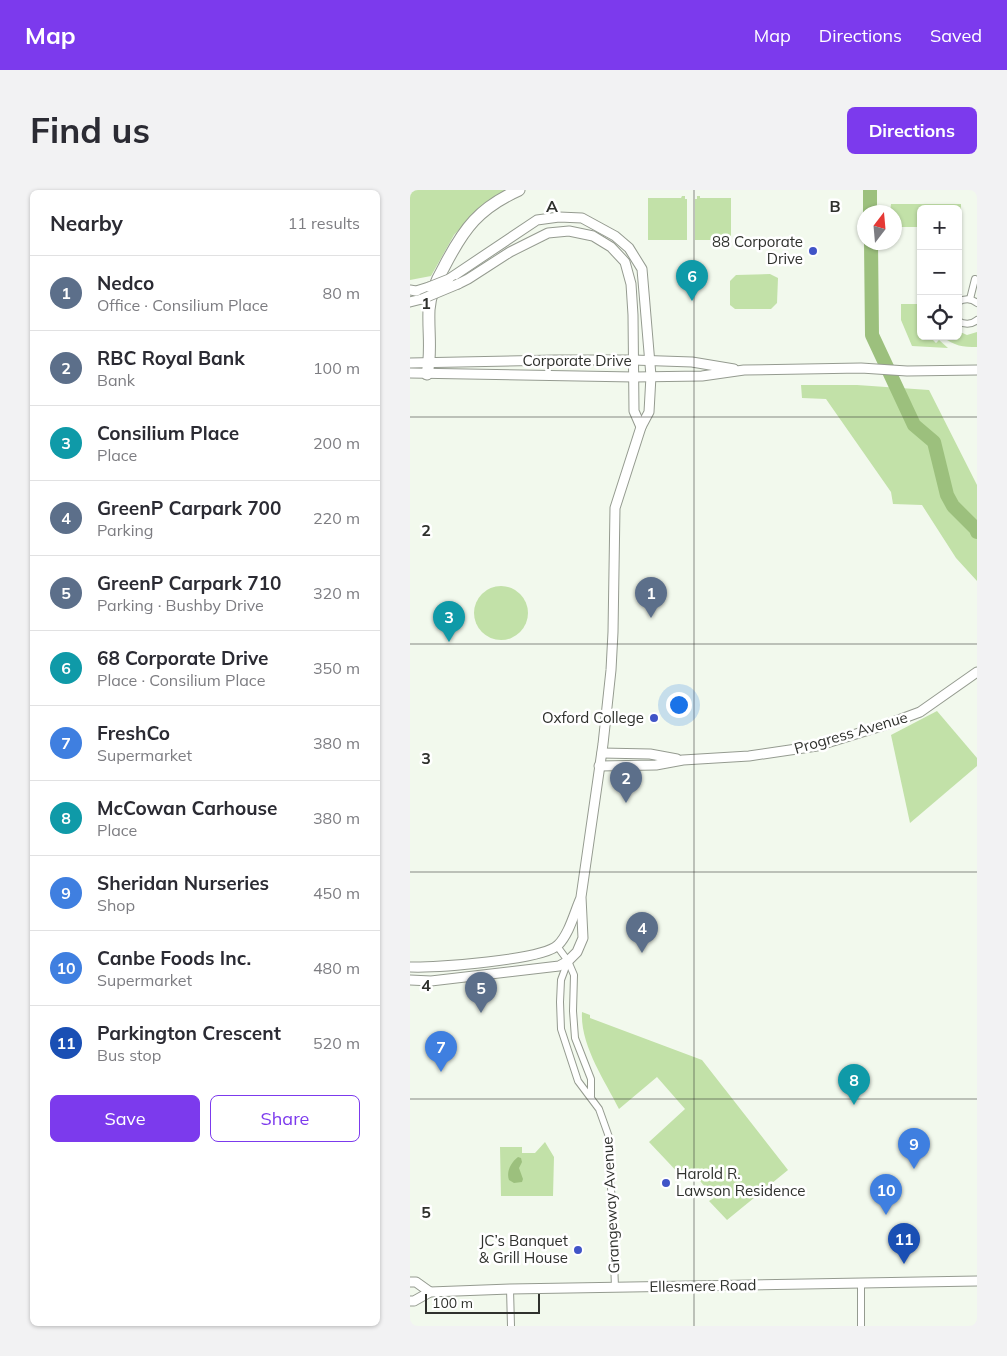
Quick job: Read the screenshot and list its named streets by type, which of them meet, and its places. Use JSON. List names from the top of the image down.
{
  "streets": {
    "street": [
      "Corporate Drive",
      "Progress Avenue",
      "Grangeway Avenue",
      "Ellesmere Road"
    ]
  },
  "crossings": [
    ["Corporate Drive", "Grangeway Avenue"],
    ["Progress Avenue", "Grangeway Avenue"],
    ["Grangeway Avenue", "Ellesmere Road"]
  ],
  "places": [
    "88 Corporate Drive",
    "Oxford College",
    "Harold R. Lawson Residence",
    "JC’s Banquet & Grill House"
  ],
  "scale_bar": "100 m",
  "north": "top",
  "page": {
    "header": "Map",
    "nav": ["Map", "Directions", "Saved"],
    "buttons": [
      "Directions",
      ["Save", "Share"]
    ],
    "title": "Find us",
    "heading": ["Nearby", "11 results"],
    "map_buttons": ["+", "−"],
    "list": [
      {
        "mark": "1",
        "name": "Nedco",
        "note": "Office · Consilium Place",
        "value": "80 m"
      },
      {
        "mark": "2",
        "name": "RBC Royal Bank",
        "note": "Bank",
        "value": "100 m"
      },
      {
        "mark": "3",
        "name": "Consilium Place",
        "note": "Place",
        "value": "200 m"
      },
      {
        "mark": "4",
        "name": "GreenP Carpark 700",
        "note": "Parking",
        "value": "220 m"
      },
      {
        "mark": "5",
        "name": "GreenP Carpark 710",
        "note": "Parking · Bushby Drive",
        "value": "320 m"
      },
      {
        "mark": "6",
        "name": "68 Corporate Drive",
        "note": "Place · Consilium Place",
        "value": "350 m"
      },
      {
        "mark": "7",
        "name": "FreshCo",
        "note": "Supermarket",
        "value": "380 m"
      },
      {
        "mark": "8",
        "name": "McCowan Carhouse",
        "note": "Place",
        "value": "380 m"
      },
      {
        "mark": "9",
        "name": "Sheridan Nurseries",
        "note": "Shop",
        "value": "450 m"
      },
      {
        "mark": "10",
        "name": "Canbe Foods Inc.",
        "note": "Supermarket",
        "value": "480 m"
      },
      {
        "mark": "11",
        "name": "Parkington Crescent",
        "note": "Bus stop",
        "value": "520 m"
      }
    ],
    "pins": [
      "6",
      "1",
      "3",
      "2",
      "4",
      "5",
      "7",
      "8",
      "9",
      "10",
      "11"
    ],
    "scale": "100 m"
  },
  "grid": {
    "columns": ["A", "B"],
    "rows": [
      "1",
      "2",
      "3",
      "4",
      "5"
    ]
  }
}
